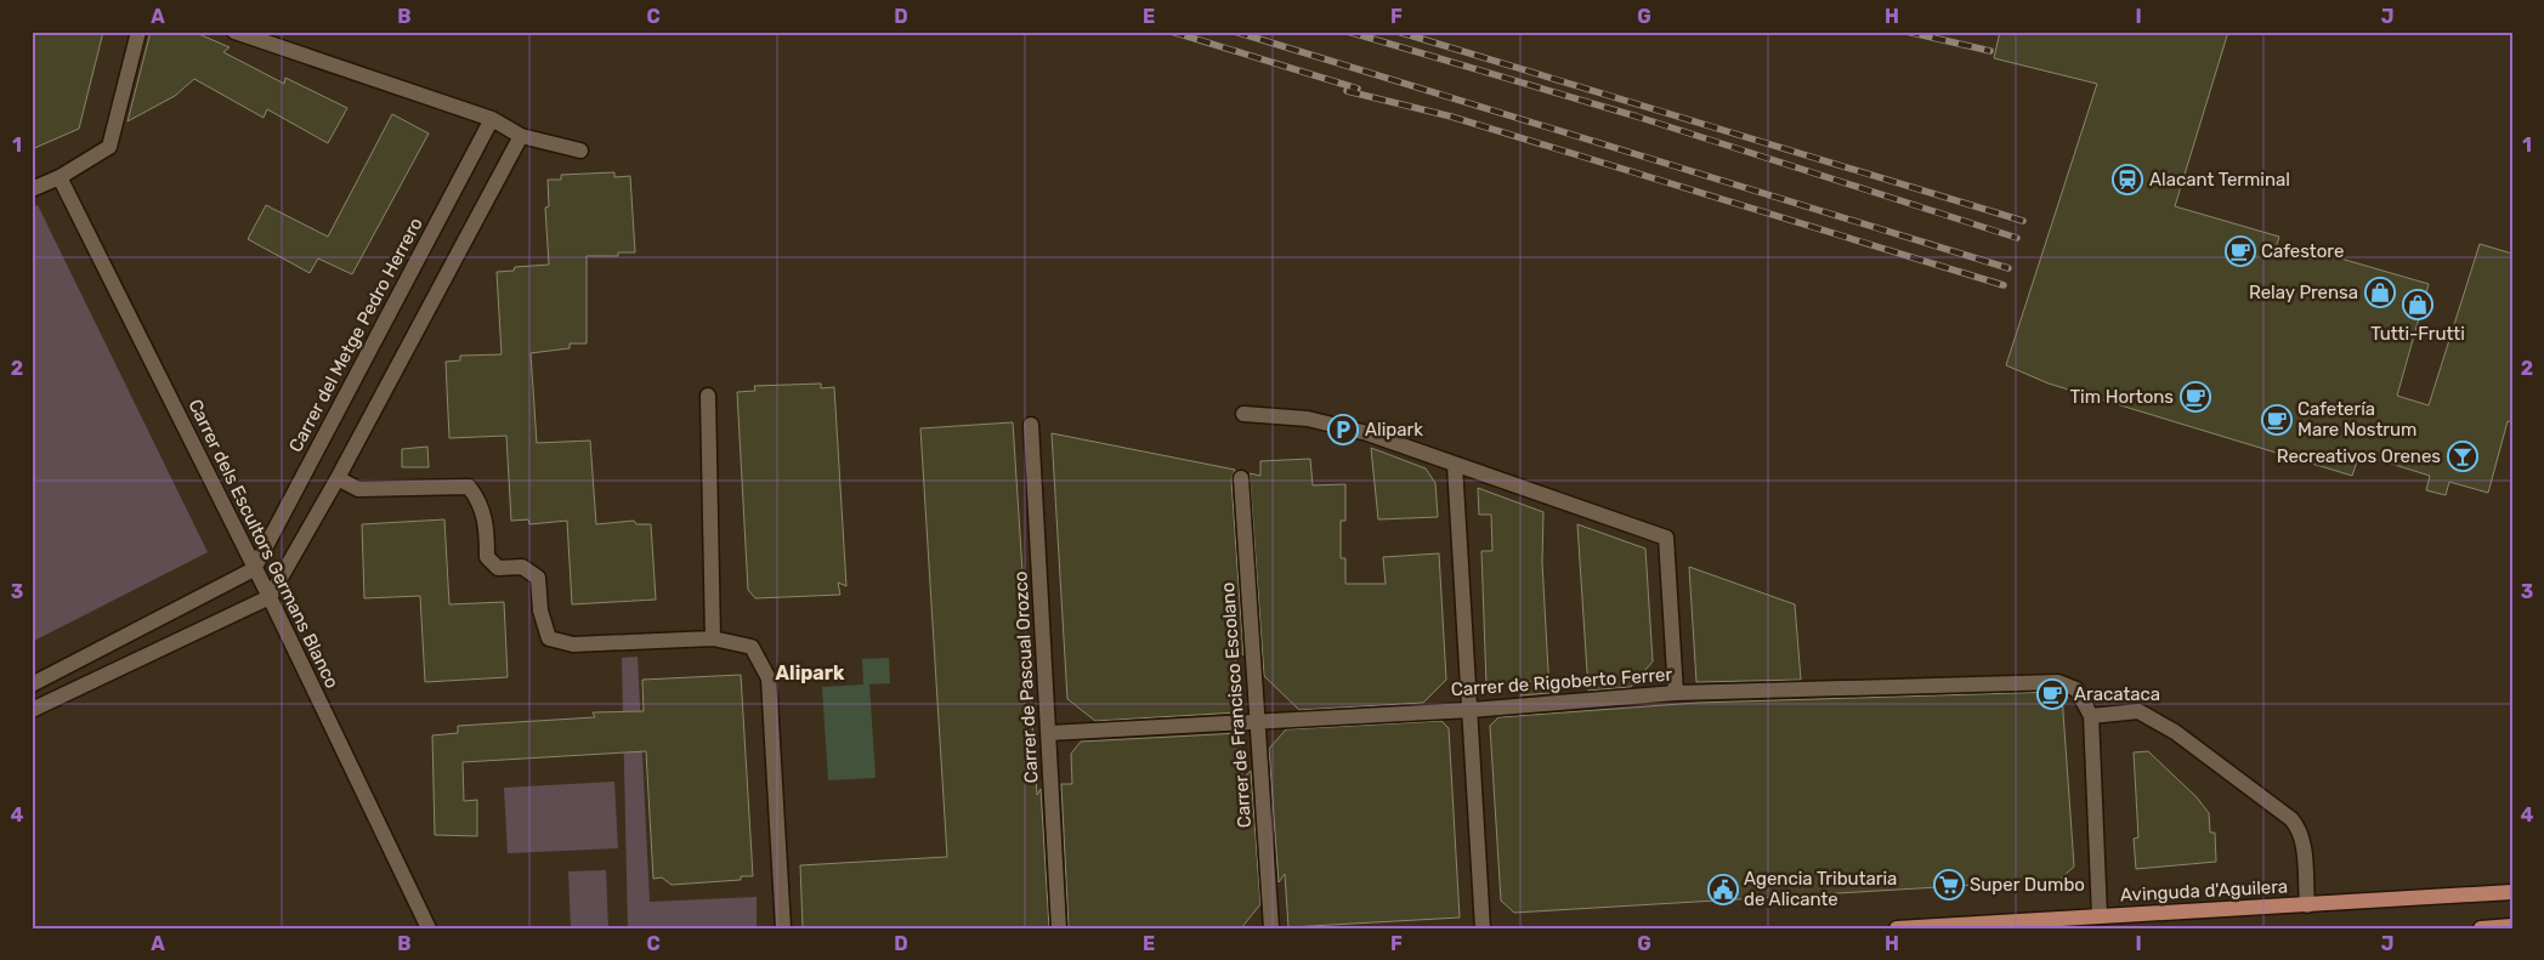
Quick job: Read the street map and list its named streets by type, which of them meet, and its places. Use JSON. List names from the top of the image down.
{
  "streets": {
    "main road": ["Avinguda d'Aguilera"],
    "street": [
      "Carrer del Metge Pedro Herrero",
      "Carrer dels Escultors Germans Blanco",
      "Carrer de Pascual Orozco",
      "Carrer de Rigoberto Ferrer",
      "Carrer de Francisco Escolano"
    ]
  },
  "crossings": [
    ["Carrer del Metge Pedro Herrero", "Carrer dels Escultors Germans Blanco"],
    ["Carrer de Pascual Orozco", "Carrer de Rigoberto Ferrer"],
    ["Carrer de Rigoberto Ferrer", "Carrer de Francisco Escolano"]
  ],
  "districts": ["Alipark"],
  "places": {
    "station": ["Alacant Terminal"],
    "cafe": [
      "Cafestore",
      "Tim Hortons",
      "Cafetería Mare Nostrum",
      "Aracataca"
    ],
    "shop": ["Relay Prensa", "Tutti-Frutti"],
    "parking": ["Alipark"],
    "bar": ["Recreativos Orenes"],
    "supermarket": ["Super Dumbo"],
    "public building": ["Agencia Tributaria de Alicante"]
  },
  "grid": {
    "columns": [
      "A",
      "B",
      "C",
      "D",
      "E",
      "F",
      "G",
      "H",
      "I",
      "J"
    ],
    "rows": [
      "1",
      "2",
      "3",
      "4"
    ]
  }
}
